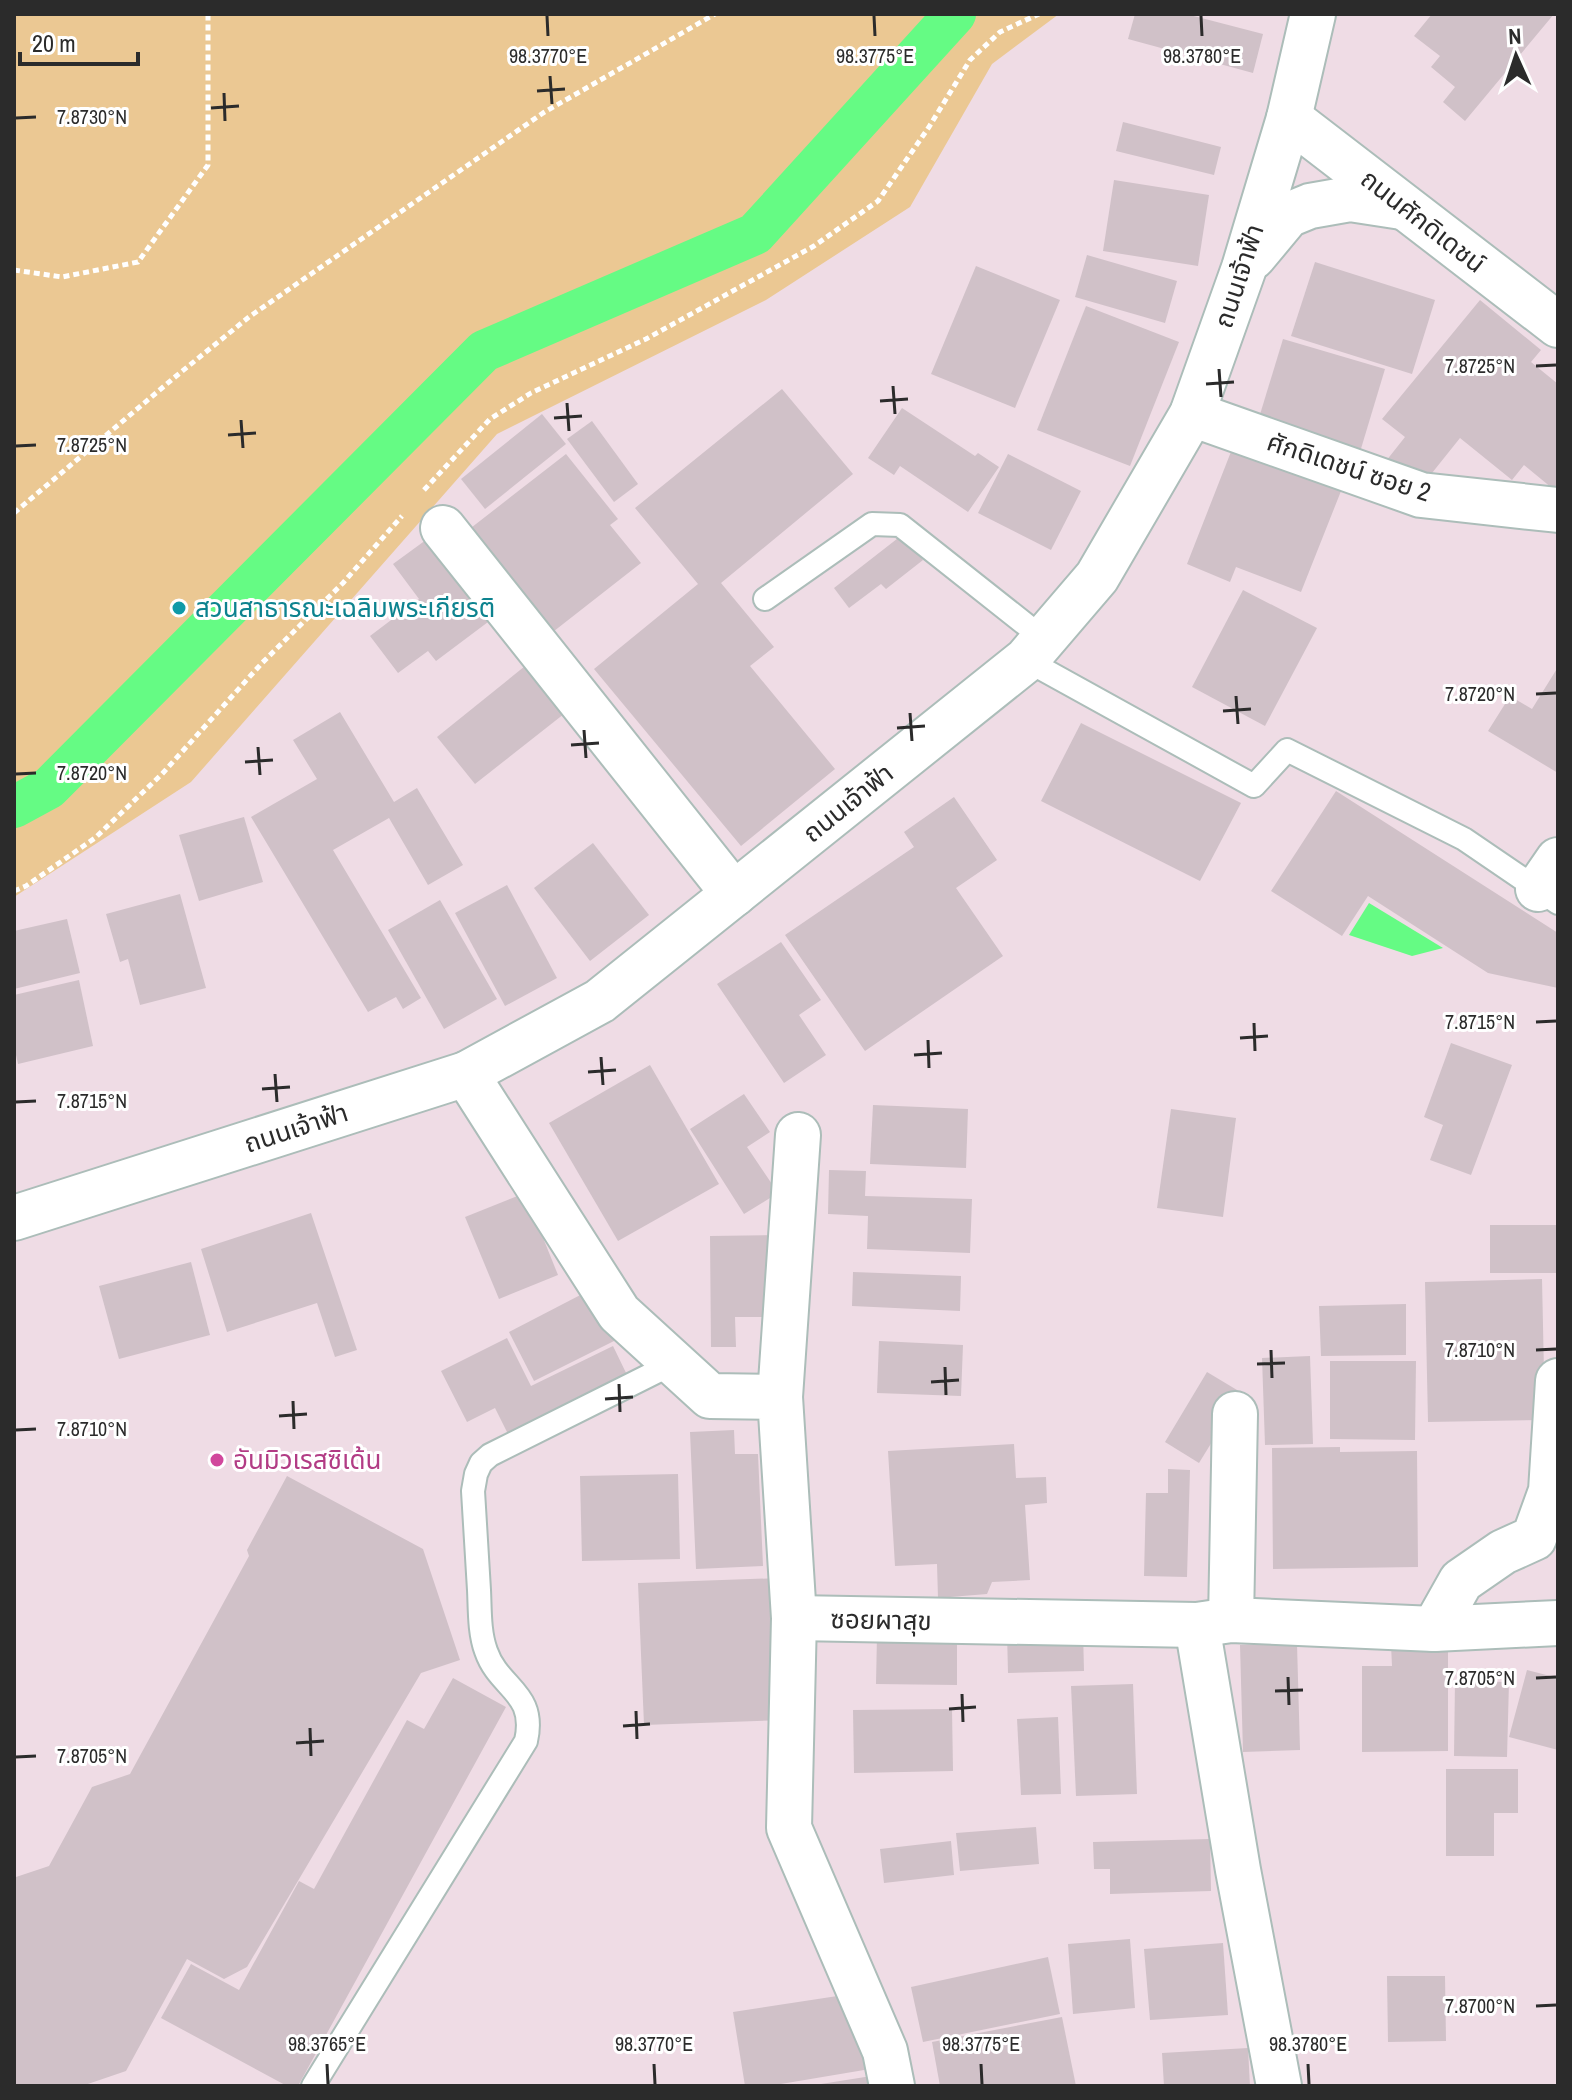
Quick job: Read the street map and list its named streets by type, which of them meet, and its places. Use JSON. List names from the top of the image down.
{
  "streets": {
    "street": [
      "ถนนศักดิเดชน์",
      "ถนนเจ้าฟ้า",
      "ศักดิเดชน์ ซอย 2",
      "ซอยผาสุข"
    ]
  },
  "crossings": [
    ["ถนนศักดิเดชน์", "ถนนเจ้าฟ้า"],
    ["ถนนเจ้าฟ้า", "ศักดิเดชน์ ซอย 2"]
  ],
  "places": ["สวนสาธารณะเฉลิมพระเกียรติ", "อันมิวเรสซิเด้น"],
  "scale_bar": "20 m",
  "north": "top",
  "coordinates": [
    "98.3770°E",
    "98.3775°E",
    "98.3780°E",
    "7.8730°N",
    "7.8725°N",
    "7.8720°N",
    "7.8715°N",
    "7.8710°N",
    "7.8705°N",
    "7.8700°N",
    "98.3765°E"
  ]
}
